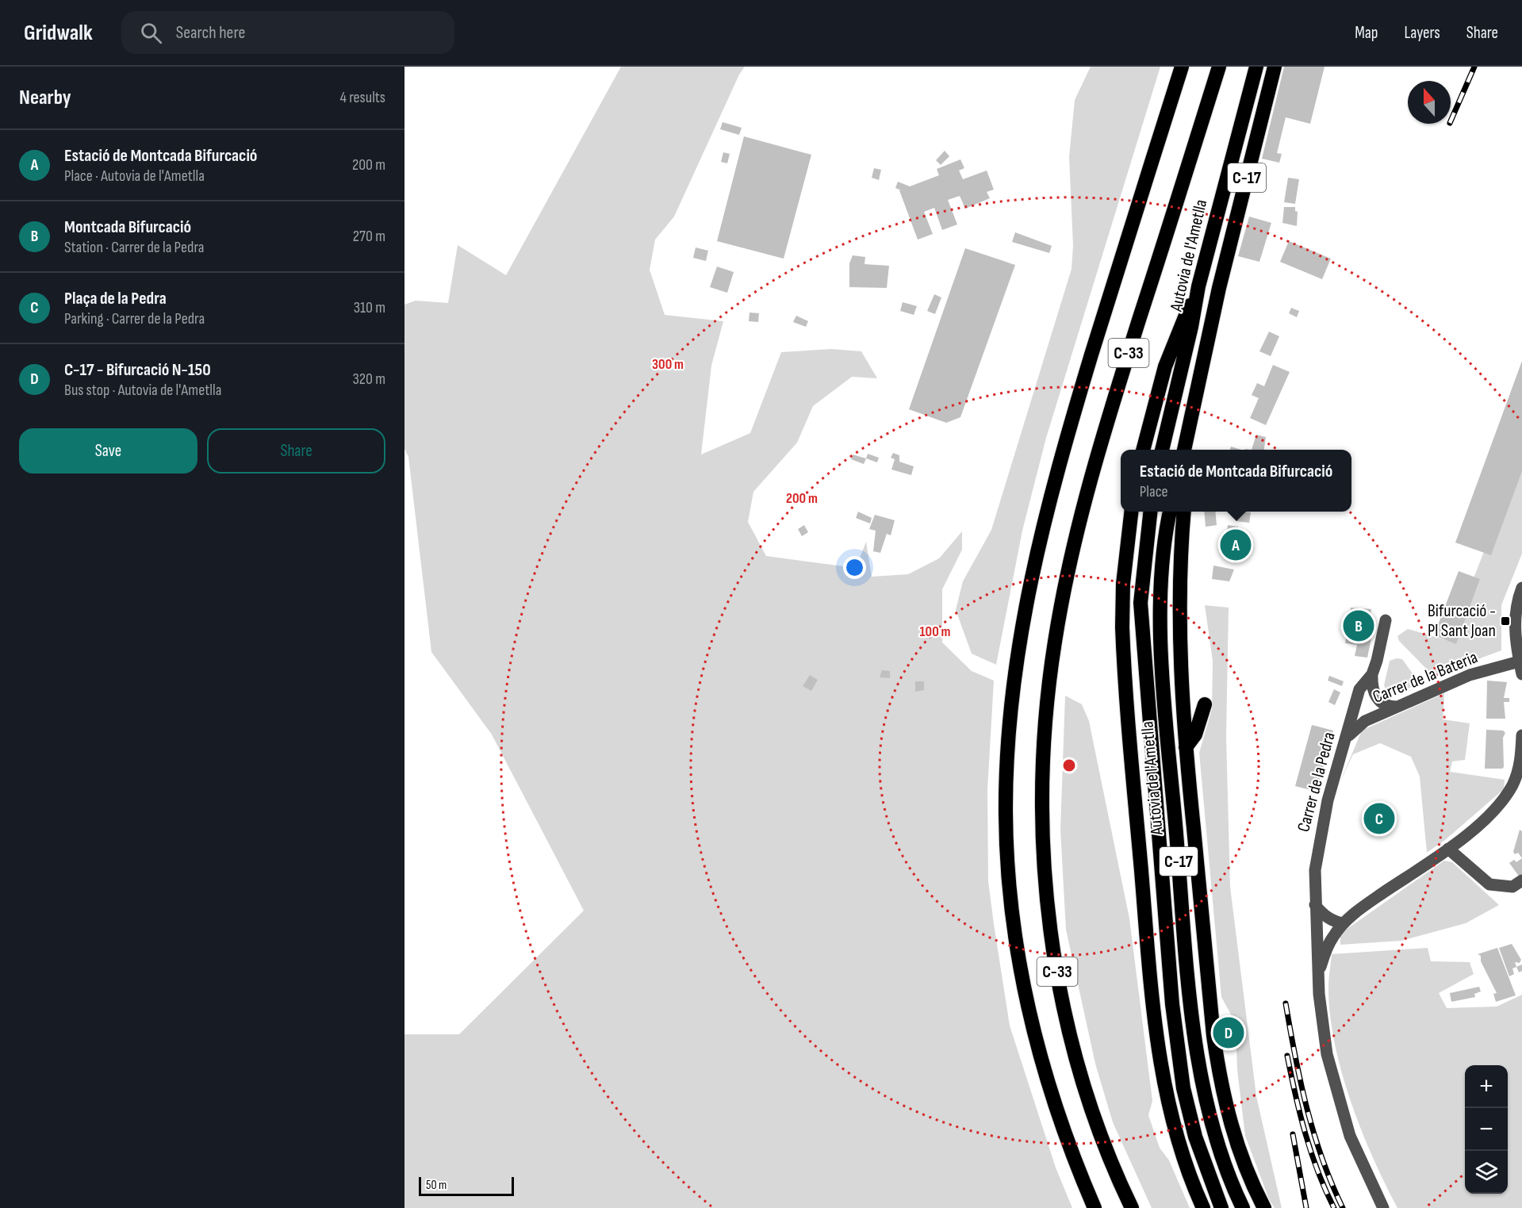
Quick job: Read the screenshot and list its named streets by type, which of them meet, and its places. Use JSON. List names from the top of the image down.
{
  "streets": {
    "highway": ["C-17", "Autovia de l'Ametlla", "C-33"],
    "street": ["Carrer de la Bateria", "Carrer de la Pedra"]
  },
  "crossings": [
    ["Carrer de la Bateria", "Carrer de la Pedra"]
  ],
  "places": {
    "transit": ["Bifurcació - Pl Sant Joan"]
  },
  "scale_bar": "50 m",
  "north": "top",
  "page": {
    "header": "Gridwalk",
    "search": "Search here",
    "nav": ["Map", "Layers", "Share"],
    "heading": ["Nearby", "4 results"],
    "list": [
      {
        "mark": "A",
        "name": "Estació de Montcada Bifurcació",
        "note": "Place · Autovia de l'Ametlla",
        "value": "200 m"
      },
      {
        "mark": "B",
        "name": "Montcada Bifurcació",
        "note": "Station · Carrer de la Pedra",
        "value": "270 m"
      },
      {
        "mark": "C",
        "name": "Plaça de la Pedra",
        "note": "Parking · Carrer de la Pedra",
        "value": "310 m"
      },
      {
        "mark": "D",
        "name": "C-17 - Bifurcació N-150",
        "note": "Bus stop · Autovia de l'Ametlla",
        "value": "320 m"
      }
    ],
    "buttons": ["Save", "Share"],
    "popup": ["Estació de Montcada Bifurcació", "Place"],
    "pins": [
      "A",
      "B",
      "C",
      "D"
    ],
    "map_buttons": ["+", "−"],
    "scale": "50 m"
  },
  "rings": ["300 m", "200 m", "100 m"]
}
